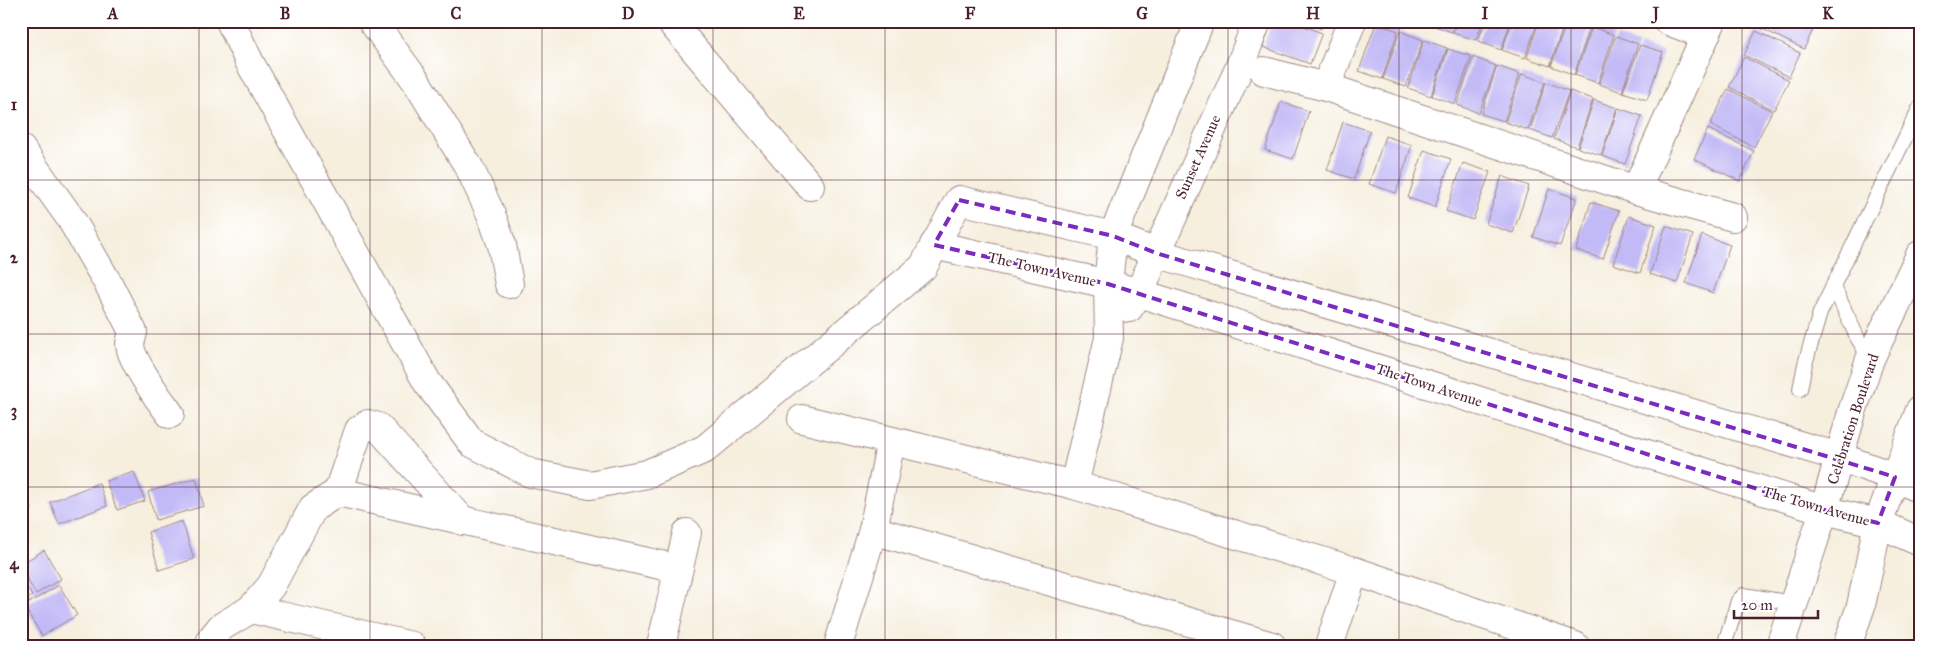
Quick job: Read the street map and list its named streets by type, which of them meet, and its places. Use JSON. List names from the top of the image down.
{
  "streets": {
    "street": ["Sunset Avenue", "The Town Avenue", "Celebration Boulevard"]
  },
  "crossings": [
    ["Sunset Avenue", "The Town Avenue"],
    ["The Town Avenue", "Celebration Boulevard"]
  ],
  "scale_bar": "20 m",
  "grid": {
    "columns": [
      "A",
      "B",
      "C",
      "D",
      "E",
      "F",
      "G",
      "H",
      "I",
      "J",
      "K"
    ],
    "rows": [
      "1",
      "2",
      "3",
      "4"
    ]
  }
}
